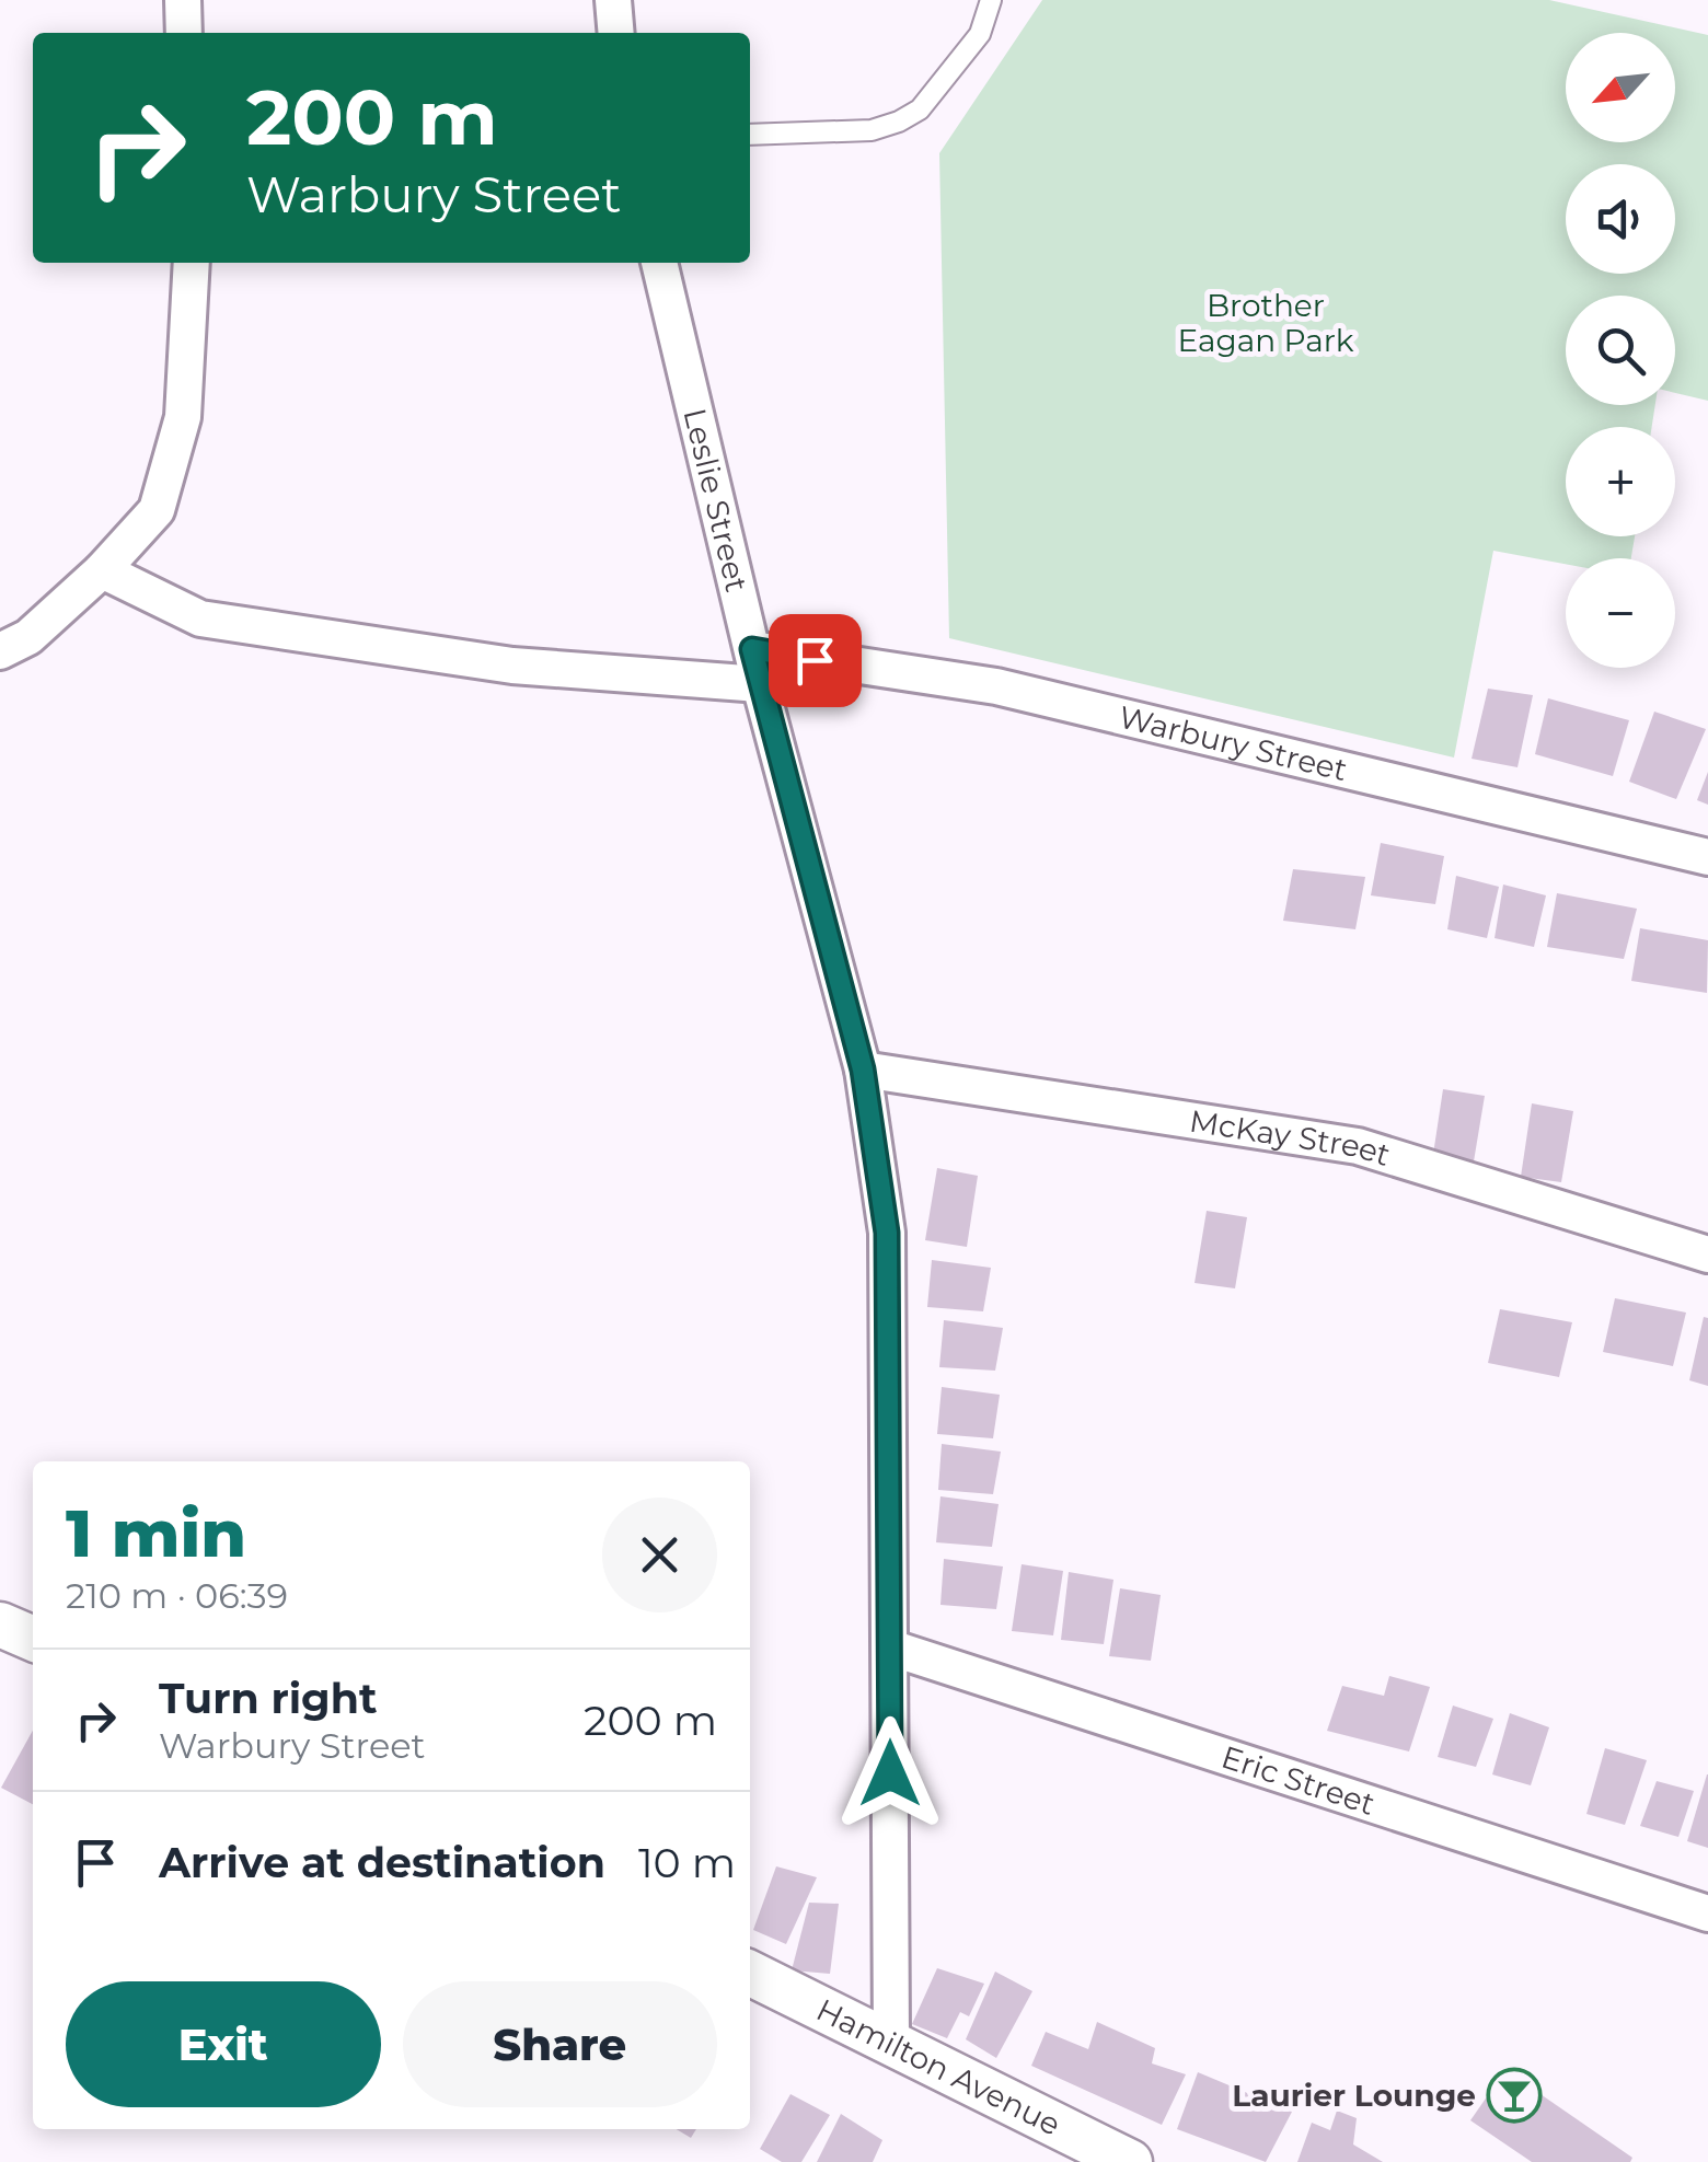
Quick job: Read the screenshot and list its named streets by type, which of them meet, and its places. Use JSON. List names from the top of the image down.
{
  "streets": {
    "street": [
      "Leslie Street",
      "Warbury Street",
      "McKay Street",
      "Eric Street",
      "Hamilton Avenue"
    ]
  },
  "crossings": [
    ["Leslie Street", "Warbury Street"],
    ["Leslie Street", "McKay Street"],
    ["Leslie Street", "Eric Street"],
    ["Leslie Street", "Hamilton Avenue"]
  ],
  "parks": ["Brother Eagan Park"],
  "places": {
    "bar": ["Laurier Lounge"]
  },
  "north": "bottom left",
  "page": {
    "map_buttons": ["+", "−"],
    "turn": ["200 m", "Warbury Street"],
    "heading": ["1 min", "210 m · 06:39"],
    "list": [
      {
        "name": "Turn right",
        "note": "Warbury Street",
        "value": "200 m"
      },
      {
        "name": "Arrive at destination",
        "value": "10 m"
      }
    ],
    "buttons": ["Exit", "Share"]
  }
}
